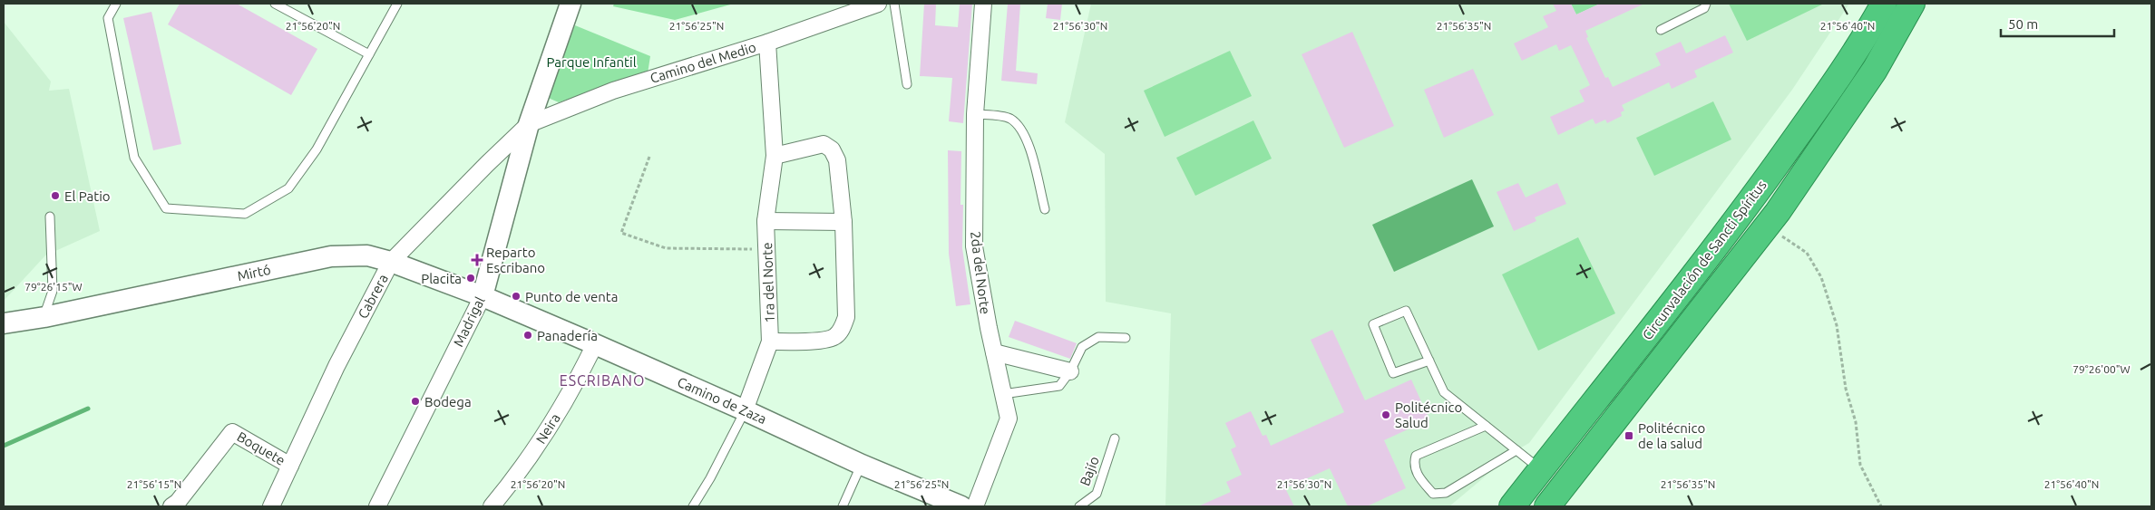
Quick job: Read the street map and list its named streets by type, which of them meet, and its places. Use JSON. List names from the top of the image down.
{
  "streets": {
    "highway": ["Circunvalación de Sancti Spíritus"],
    "street": [
      "Camino del Medio",
      "Mirtó",
      "2da del Norte",
      "1ra del Norte",
      "Cabrera",
      "Madrigal",
      "Camino de Zaza",
      "Neira",
      "Boquete"
    ],
    "lane": ["Bajío"]
  },
  "crossings": [
    ["Camino del Medio", "1ra del Norte"],
    ["Camino del Medio", "Cabrera"],
    ["Camino del Medio", "Madrigal"],
    ["Mirtó", "Cabrera"],
    ["Mirtó", "Madrigal"],
    ["Mirtó", "Camino de Zaza"],
    ["1ra del Norte", "Camino de Zaza"],
    ["Cabrera", "Madrigal"],
    ["Cabrera", "Boquete"],
    ["Madrigal", "Camino de Zaza"],
    ["Camino de Zaza", "Neira"]
  ],
  "districts": ["ESCRIBANO"],
  "parks": ["Parque Infantil"],
  "places": {
    "other": [
      "El Patio",
      "Placita",
      "Punto de venta",
      "Panadería",
      "Bodega",
      "Politécnico Salud"
    ],
    "health": ["Reparto Escribano"],
    "transit": ["Politécnico de la salud"]
  },
  "scale_bar": "50 m",
  "coordinates": [
    "21°56'20\"N",
    "21°56'25\"N",
    "21°56'30\"N",
    "21°56'35\"N",
    "21°56'40\"N",
    "79°26'15\"W",
    "79°26'00\"W",
    "21°56'15\"N"
  ]
}
